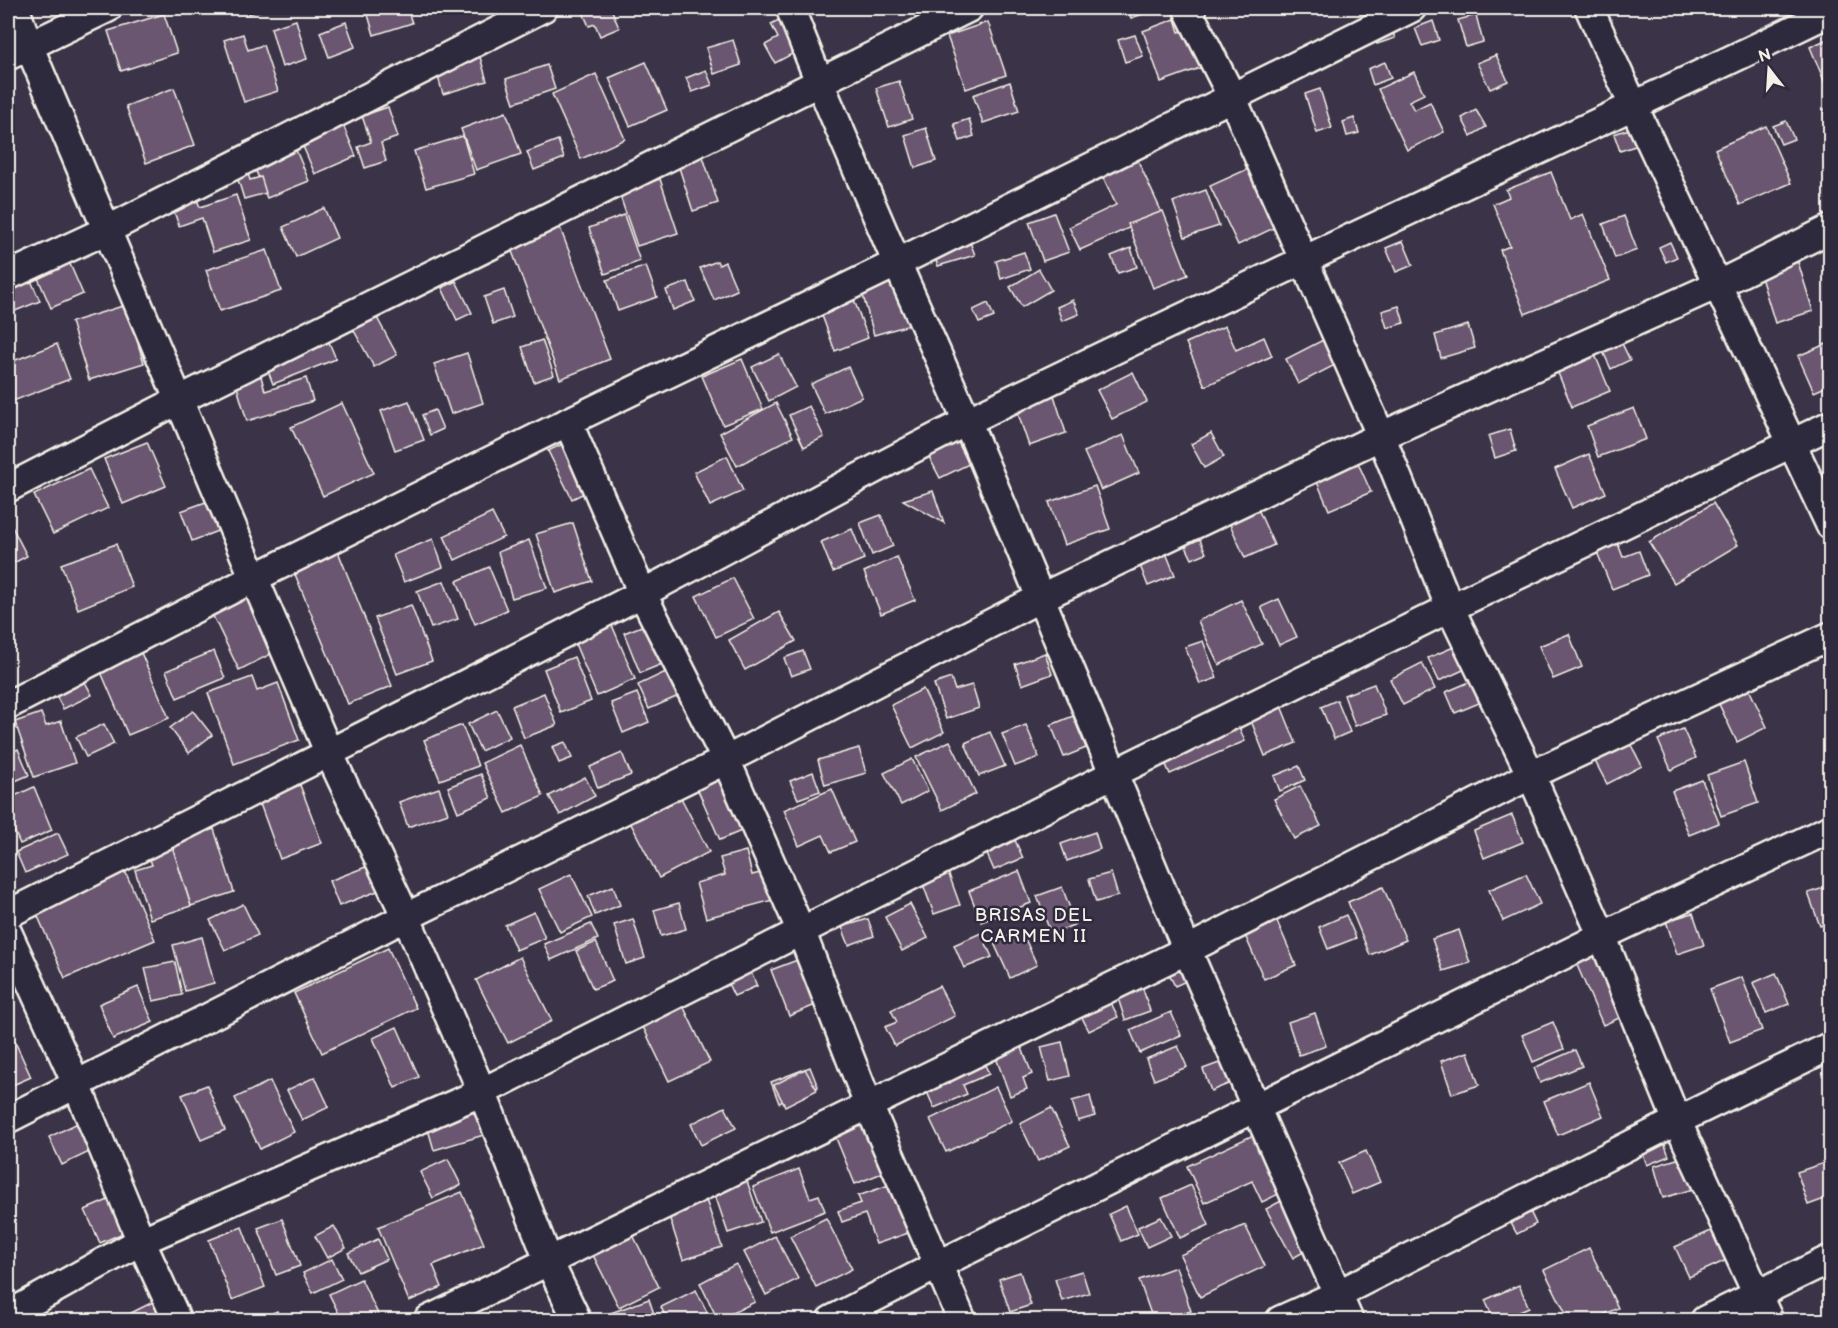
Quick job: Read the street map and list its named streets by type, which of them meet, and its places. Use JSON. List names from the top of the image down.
{
  "districts": ["BRISAS DEL CARMEN II"],
  "north": "top"
}
